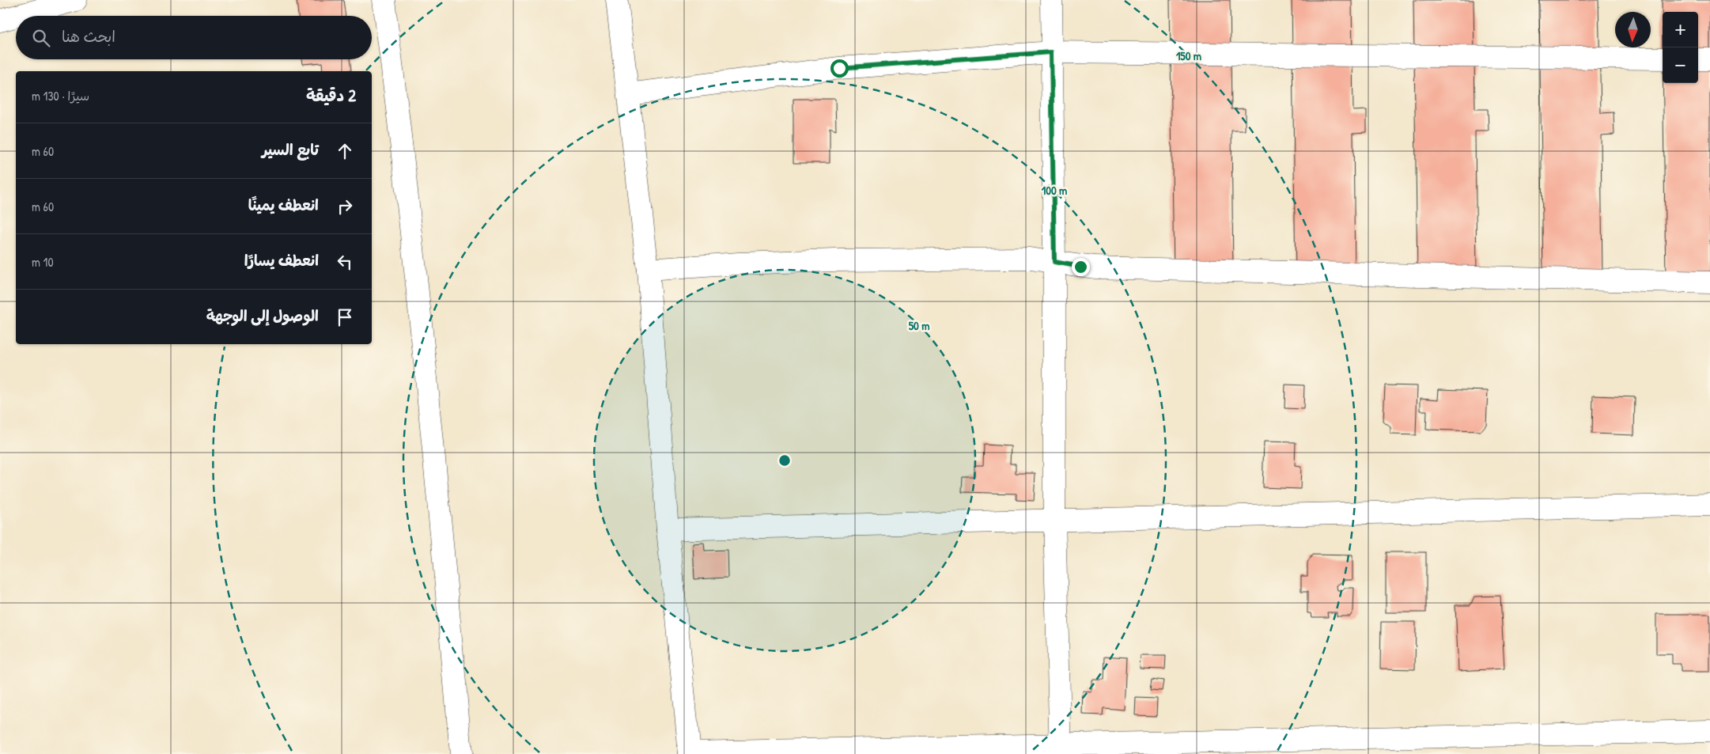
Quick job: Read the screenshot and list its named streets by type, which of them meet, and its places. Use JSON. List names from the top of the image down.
{
  "north": "bottom",
  "page": {
    "map_buttons": ["+", "−"],
    "search": "ابحث هنا",
    "heading": ["2 دقيقة", "سيرًا · 130 m"],
    "list": [
      ["تابع السير", "60 m"],
      ["انعطف يمينًا", "60 m"],
      ["انعطف يسارًا", "10 m"],
      "الوصول إلى الوجهة"
    ]
  },
  "rings": ["150 m", "100 m", "50 m"]
}
